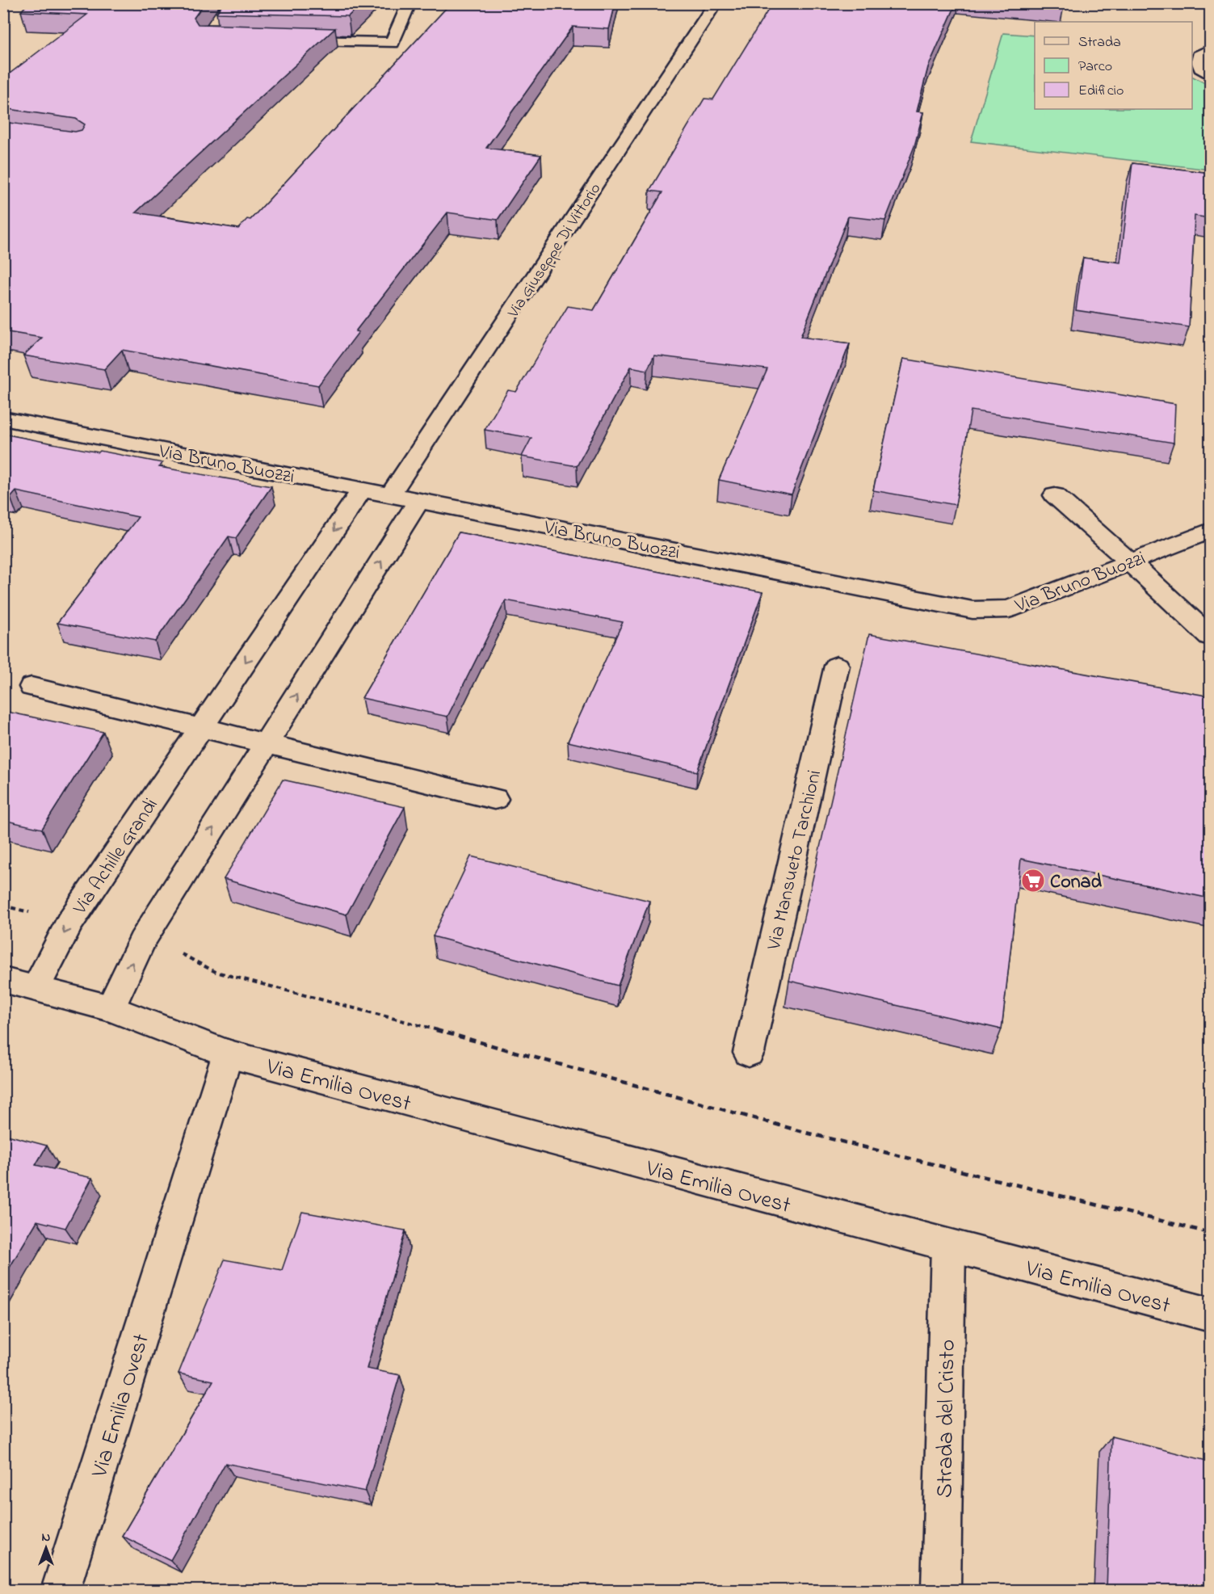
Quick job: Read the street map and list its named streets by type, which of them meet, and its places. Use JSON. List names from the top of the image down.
{
  "streets": {
    "street": [
      "Via Giuseppe Di Vittorio",
      "Via Bruno Buozzi",
      "Via Achille Grandi",
      "Via Mansueto Tarchioni",
      "Via Emilia Ovest",
      "Strada del Cristo"
    ]
  },
  "crossings": [
    ["Via Giuseppe Di Vittorio", "Via Bruno Buozzi"],
    ["Via Bruno Buozzi", "Via Achille Grandi"],
    ["Via Achille Grandi", "Via Emilia Ovest"],
    ["Via Emilia Ovest", "Strada del Cristo"]
  ],
  "places": {
    "supermarket": ["Conad"]
  },
  "legend": ["Strada", "Parco", "Edificio"],
  "north": "top"
}
